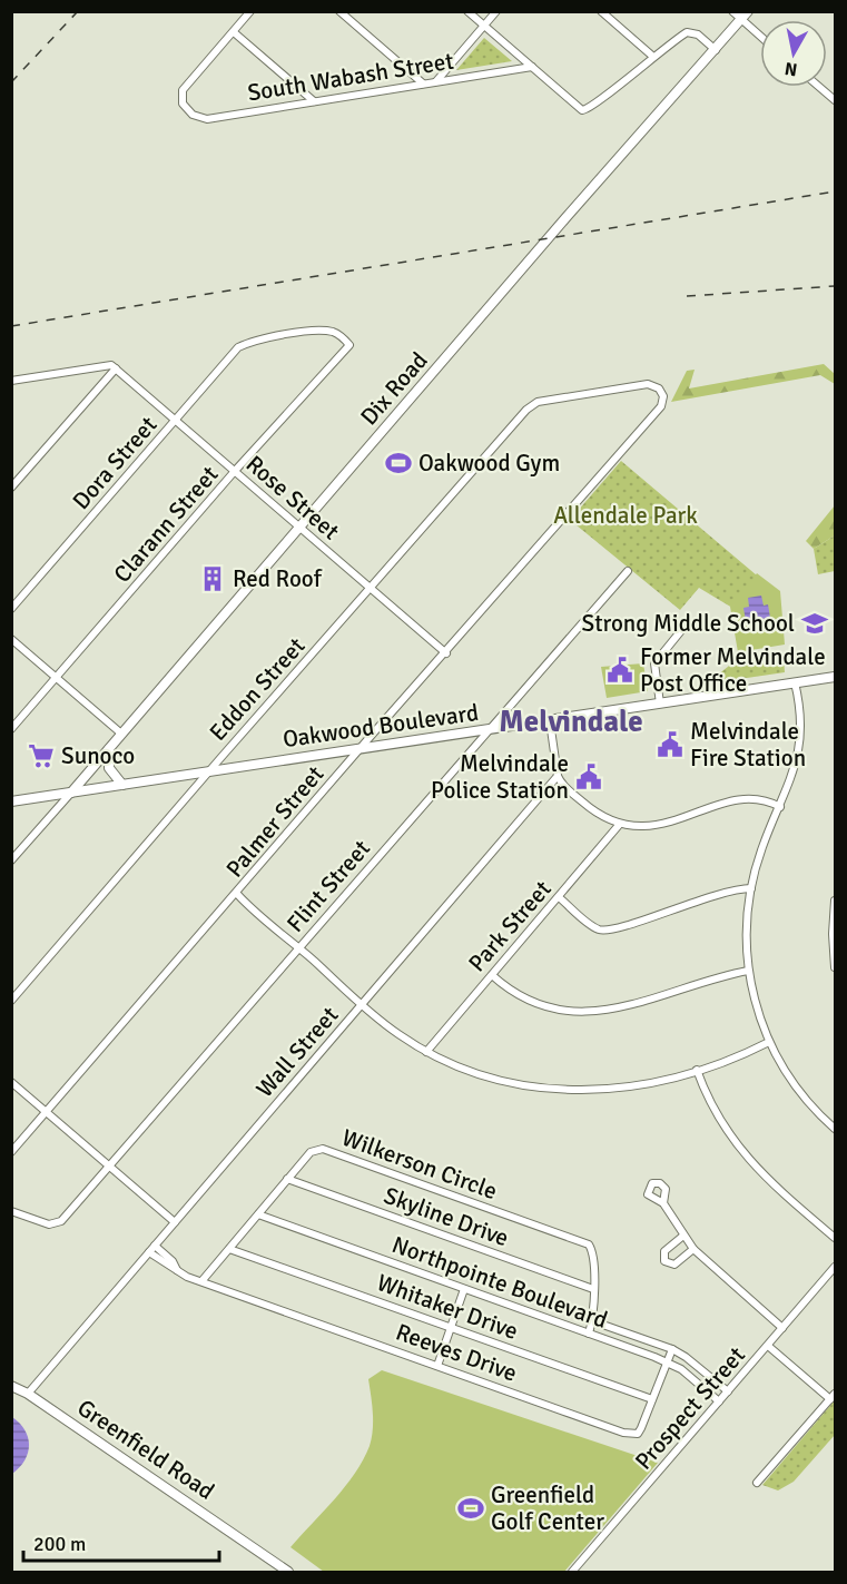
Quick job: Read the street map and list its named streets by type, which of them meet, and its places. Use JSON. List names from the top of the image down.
{
  "streets": {
    "main road": ["Dix Road", "Oakwood Boulevard", "Greenfield Road"],
    "street": [
      "South Wabash Street",
      "Dora Street",
      "Rose Street",
      "Clarann Street",
      "Eddon Street",
      "Palmer Street",
      "Flint Street",
      "Park Street",
      "Wall Street",
      "Wilkerson Circle",
      "Skyline Drive",
      "Northpointe Boulevard",
      "Whitaker Drive",
      "Reeves Drive",
      "Prospect Street"
    ]
  },
  "crossings": [
    ["Dix Road", "Rose Street"],
    ["Dix Road", "Oakwood Boulevard"],
    ["Dora Street", "Rose Street"],
    ["Dora Street", "Clarann Street"],
    ["Rose Street", "Clarann Street"],
    ["Rose Street", "Eddon Street"],
    ["Rose Street", "Palmer Street"],
    ["Eddon Street", "Oakwood Boulevard"],
    ["Eddon Street", "Palmer Street"],
    ["Oakwood Boulevard", "Palmer Street"],
    ["Oakwood Boulevard", "Flint Street"],
    ["Wall Street", "Reeves Drive"],
    ["Wall Street", "Greenfield Road"],
    ["Wilkerson Circle", "Skyline Drive"],
    ["Wilkerson Circle", "Northpointe Boulevard"],
    ["Wilkerson Circle", "Whitaker Drive"],
    ["Wilkerson Circle", "Reeves Drive"],
    ["Northpointe Boulevard", "Reeves Drive"],
    ["Northpointe Boulevard", "Prospect Street"],
    ["Whitaker Drive", "Reeves Drive"]
  ],
  "districts": ["Melvindale"],
  "parks": ["Allendale Park"],
  "places": {
    "sports": ["Oakwood Gym", "Greenfield Golf Center"],
    "building": ["Red Roof"],
    "school or university": ["Strong Middle School"],
    "public building": ["Former Melvindale Post Office", "Melvindale Fire Station", "Melvindale Police Station"],
    "supermarket": ["Sunoco"]
  },
  "scale_bar": "200 m",
  "north": "bottom"
}
